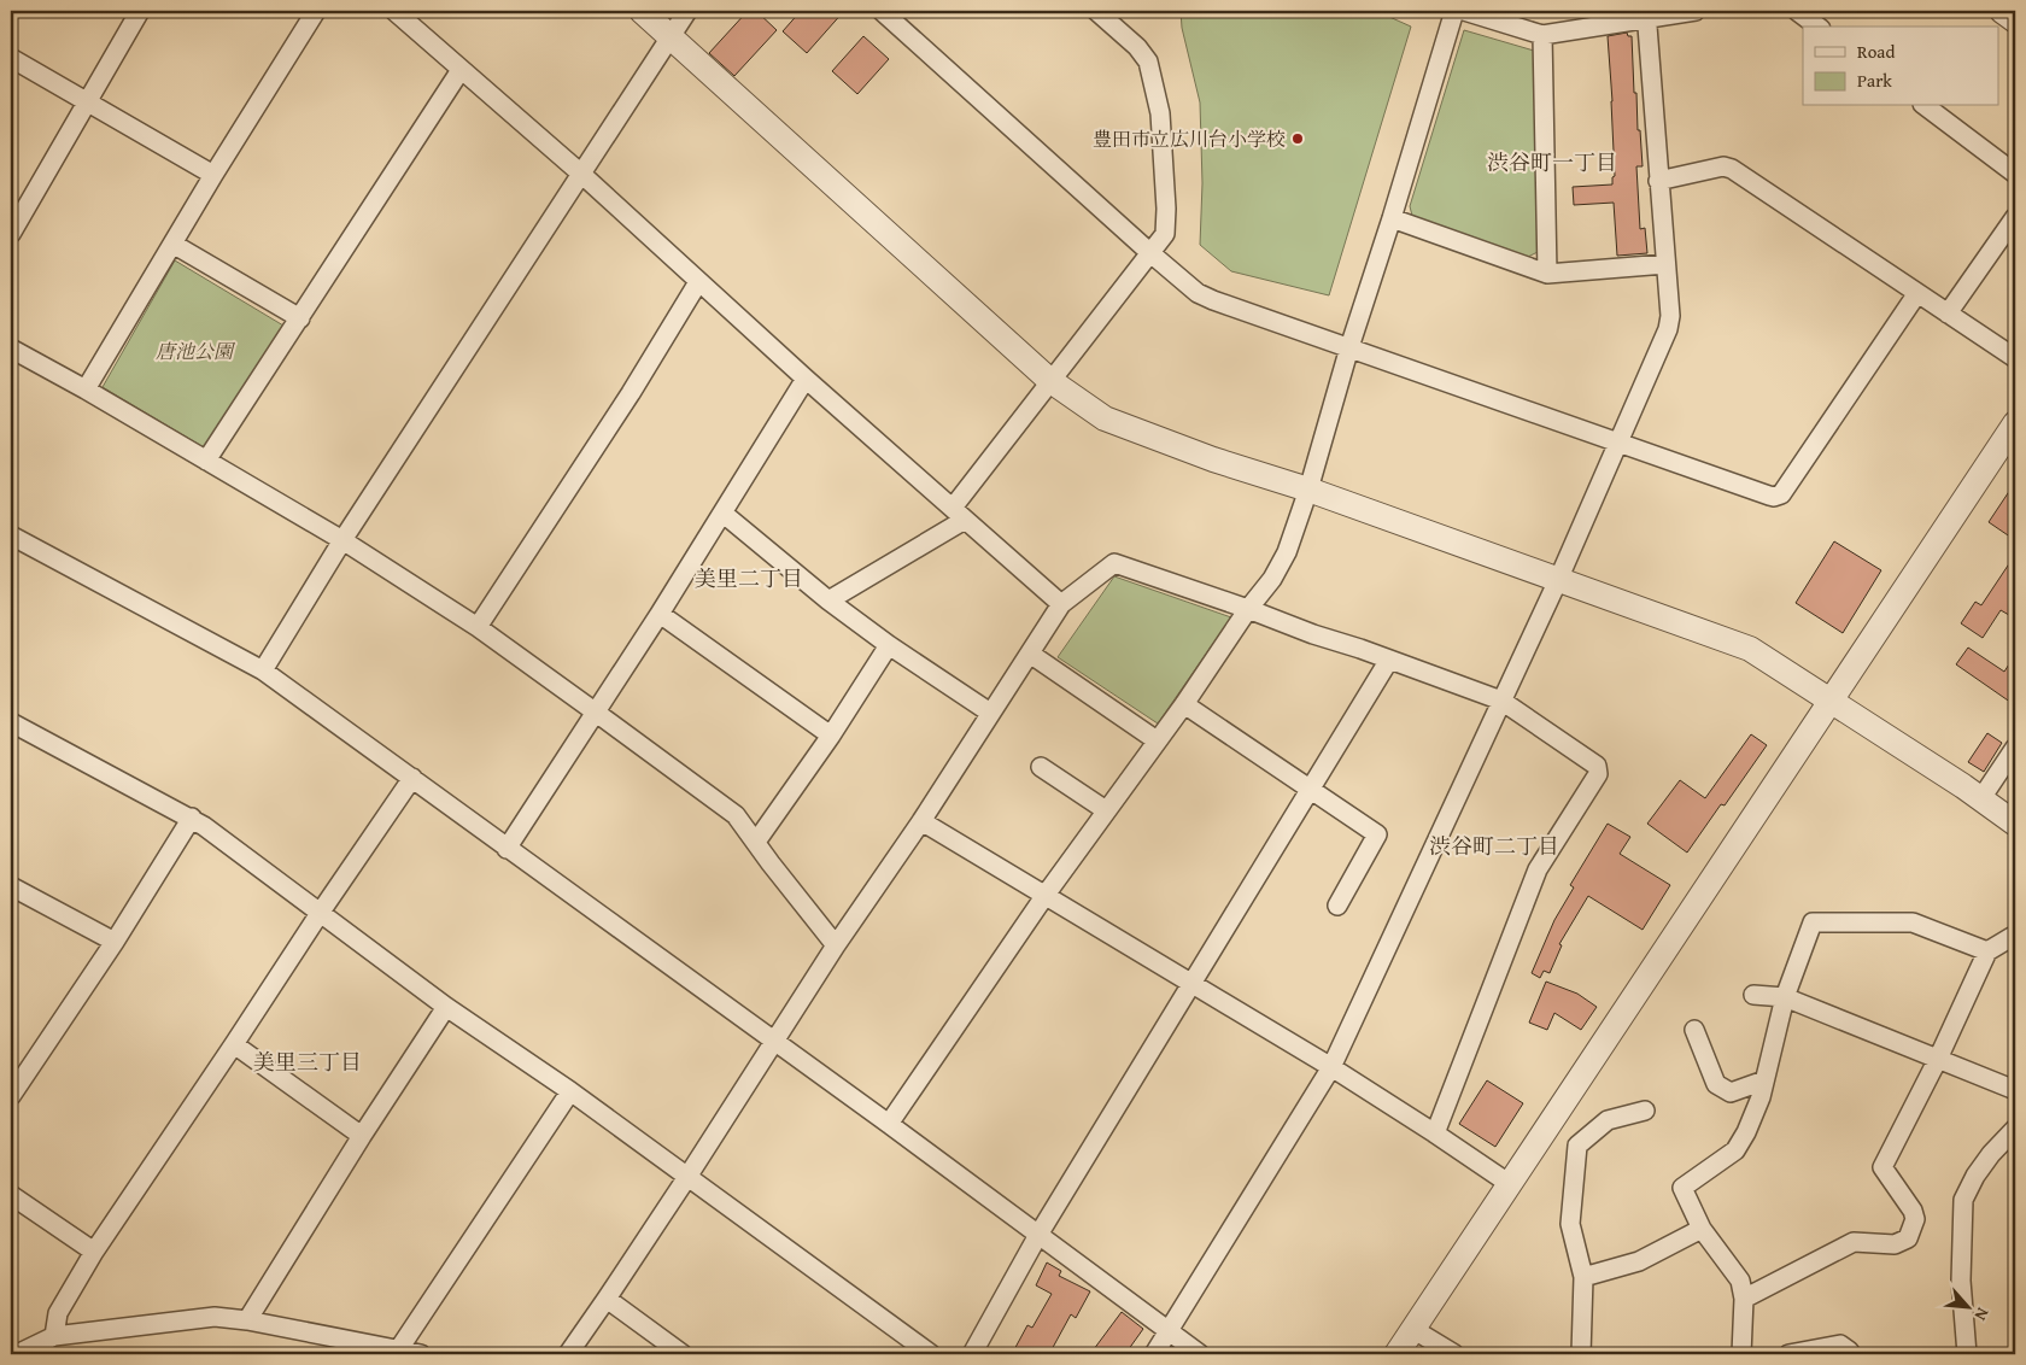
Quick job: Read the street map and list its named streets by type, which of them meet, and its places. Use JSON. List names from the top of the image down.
{
  "districts": [
    "渋谷町一丁目",
    "美里二丁目",
    "渋谷町二丁目",
    "美里三丁目"
  ],
  "parks": ["唐池公園"],
  "places": ["豊田市立広川台小学校"],
  "legend": ["Road", "Park"],
  "north": "bottom right"
}
